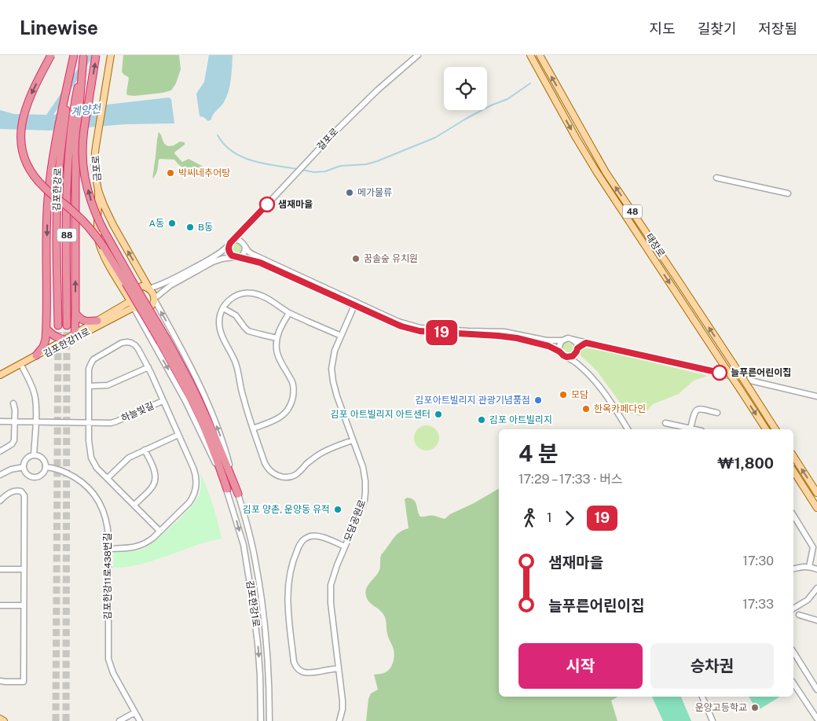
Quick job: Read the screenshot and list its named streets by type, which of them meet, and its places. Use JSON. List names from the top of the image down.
{
  "streets": {
    "highway": ["김포한강로", "88"],
    "main road": [
      "금포로",
      "48",
      "태장로",
      "김포한강11로"
    ],
    "street": [
      "걸포로",
      "하늘빛길",
      "모담공원로",
      "김포한강11로438번길",
      "김포한강1로"
    ]
  },
  "crossings": [
    ["걸포로", "김포한강11로"],
    ["걸포로", "김포한강1로"],
    ["김포한강11로", "김포한강1로"],
    ["하늘빛길", "김포한강11로438번길"]
  ],
  "water": ["계양천"],
  "places": [
    "박씨네추어탕",
    "메가물류",
    "샘재마을",
    "A동",
    "B동",
    "꿈솔숲 유치원",
    "늘푸른어린이집",
    "모담",
    "김포아트빌리지 관광기념품점",
    "한옥카페다인",
    "김포 아트빌리지 아트센터",
    "김포 아트빌리지",
    "김포 양촌, 운양동 유적",
    "운양고등학교"
  ],
  "lines": ["bus line 19"],
  "page": {
    "header": "Linewise",
    "nav": ["지도", "길찾기", "저장됨"],
    "on_map": "19",
    "heading": ["4 분", "17:29 – 17:33 · 버스", "₩1,800"],
    "legs": ["1", "19"],
    "list": [
      {
        "name": "샘재마을",
        "value": "17:30"
      },
      {
        "name": "늘푸른어린이집",
        "value": "17:33"
      }
    ],
    "buttons": ["시작", "승차권"]
  }
}
